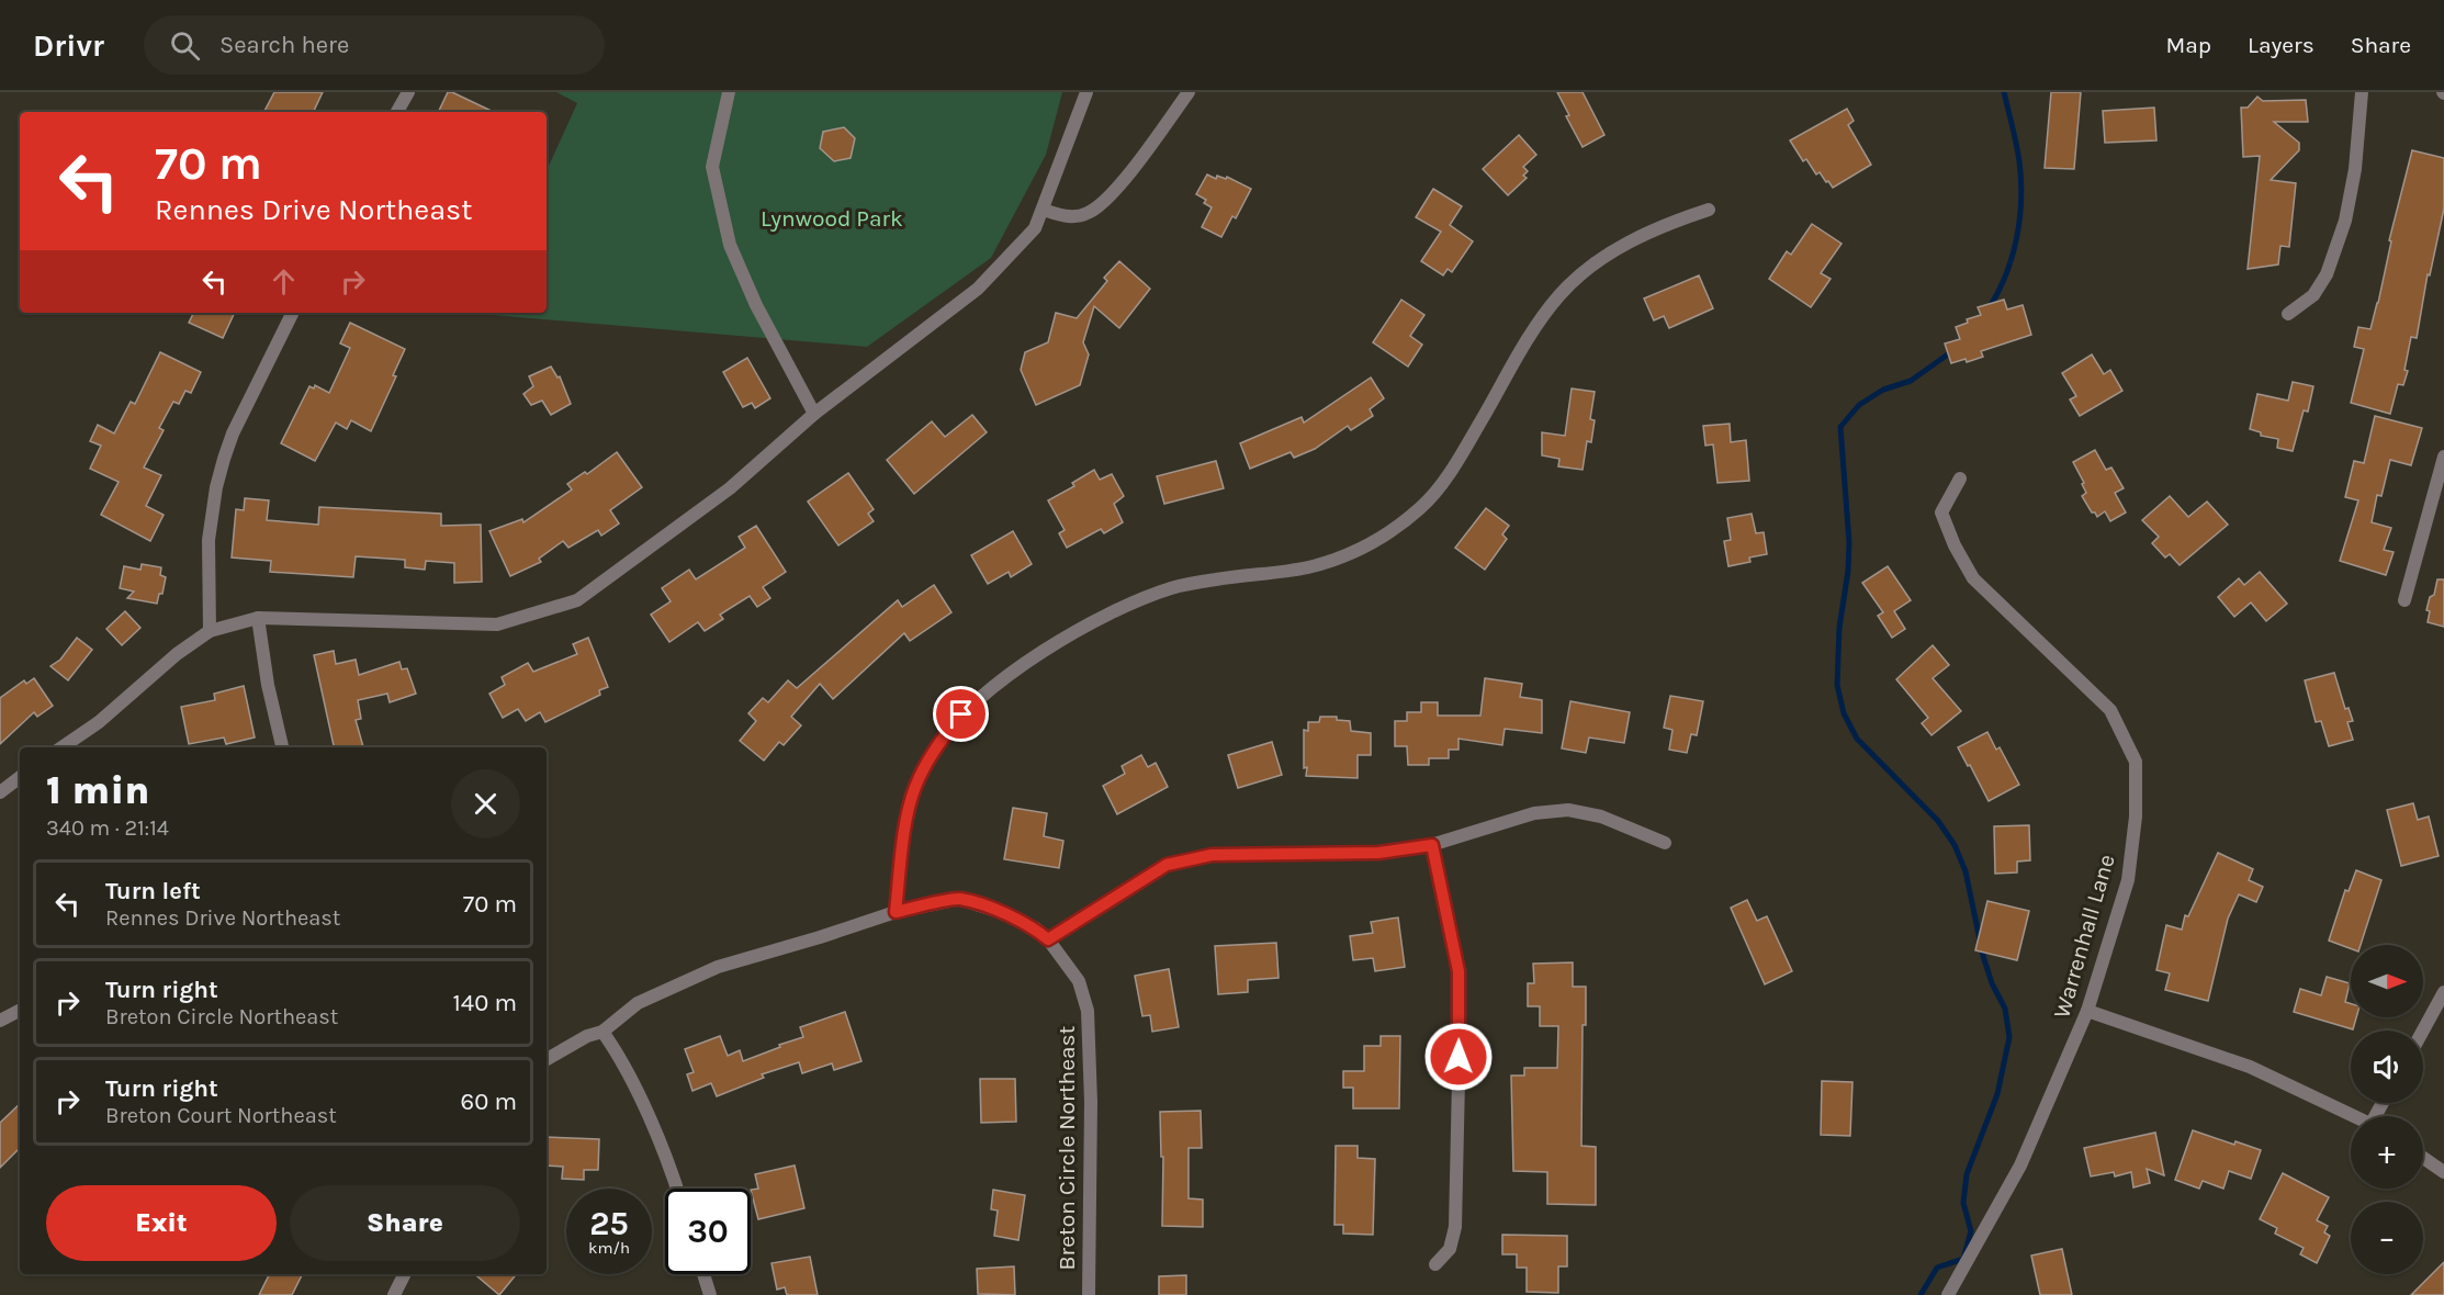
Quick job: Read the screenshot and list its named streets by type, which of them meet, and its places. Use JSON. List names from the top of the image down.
{
  "streets": {
    "street": ["Warrenhall Lane", "Breton Circle Northeast"]
  },
  "parks": ["Lynwood Park"],
  "north": "right",
  "page": {
    "header": "Drivr",
    "search": "Search here",
    "nav": ["Map", "Layers", "Share"],
    "turn": ["70 m", "Rennes Drive Northeast"],
    "heading": ["1 min", "340 m · 21:14"],
    "list": [
      {
        "name": "Turn left",
        "note": "Rennes Drive Northeast",
        "value": "70 m"
      },
      {
        "name": "Turn right",
        "note": "Breton Circle Northeast",
        "value": "140 m"
      },
      {
        "name": "Turn right",
        "note": "Breton Court Northeast",
        "value": "60 m"
      }
    ],
    "map_buttons": ["+", "−"],
    "buttons": ["Exit", "Share"],
    "speed": "25 km/h",
    "limit": "30"
  }
}
